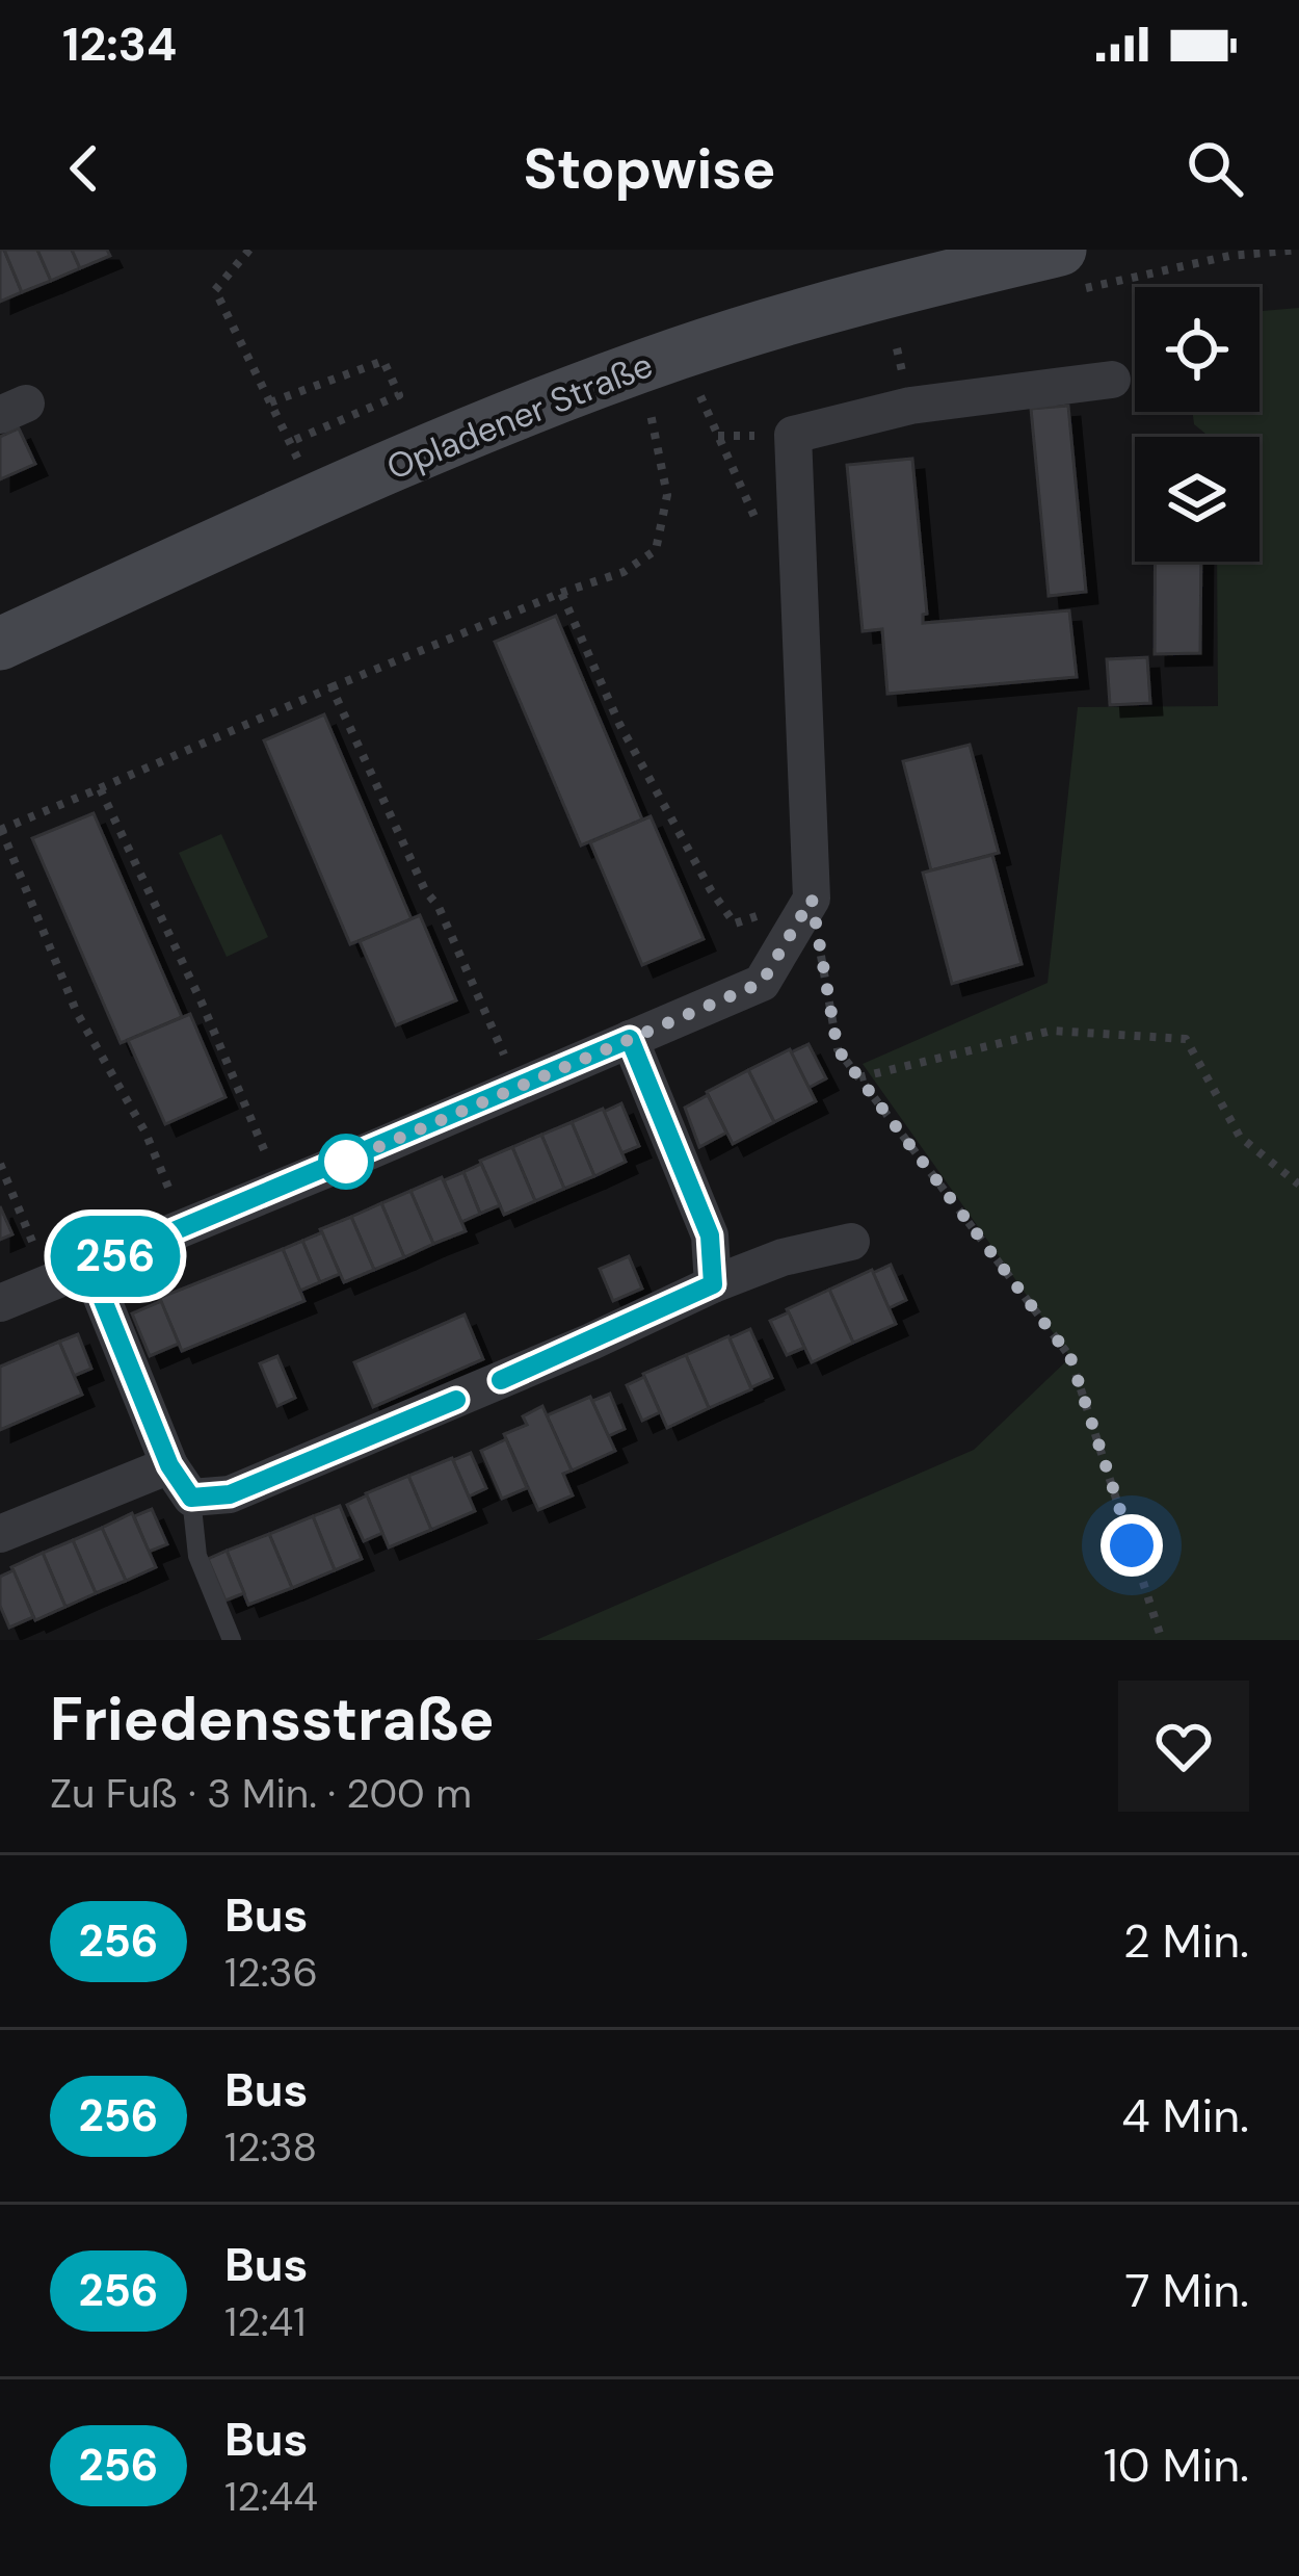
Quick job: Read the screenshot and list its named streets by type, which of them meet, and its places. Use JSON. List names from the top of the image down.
{
  "streets": {
    "main road": ["Opladener Straße"]
  },
  "lines": ["bus line 256"],
  "page": {
    "status": "12:34",
    "header": "Stopwise",
    "on_map": "256",
    "heading": ["Friedensstraße", "Zu Fuß · 3 Min. · 200 m"],
    "list": [
      {
        "mark": "256",
        "name": "Bus",
        "note": "12:36",
        "value": "2 Min."
      },
      {
        "mark": "256",
        "name": "Bus",
        "note": "12:38",
        "value": "4 Min."
      },
      {
        "mark": "256",
        "name": "Bus",
        "note": "12:41",
        "value": "7 Min."
      },
      {
        "mark": "256",
        "name": "Bus",
        "note": "12:44",
        "value": "10 Min."
      }
    ]
  }
}
